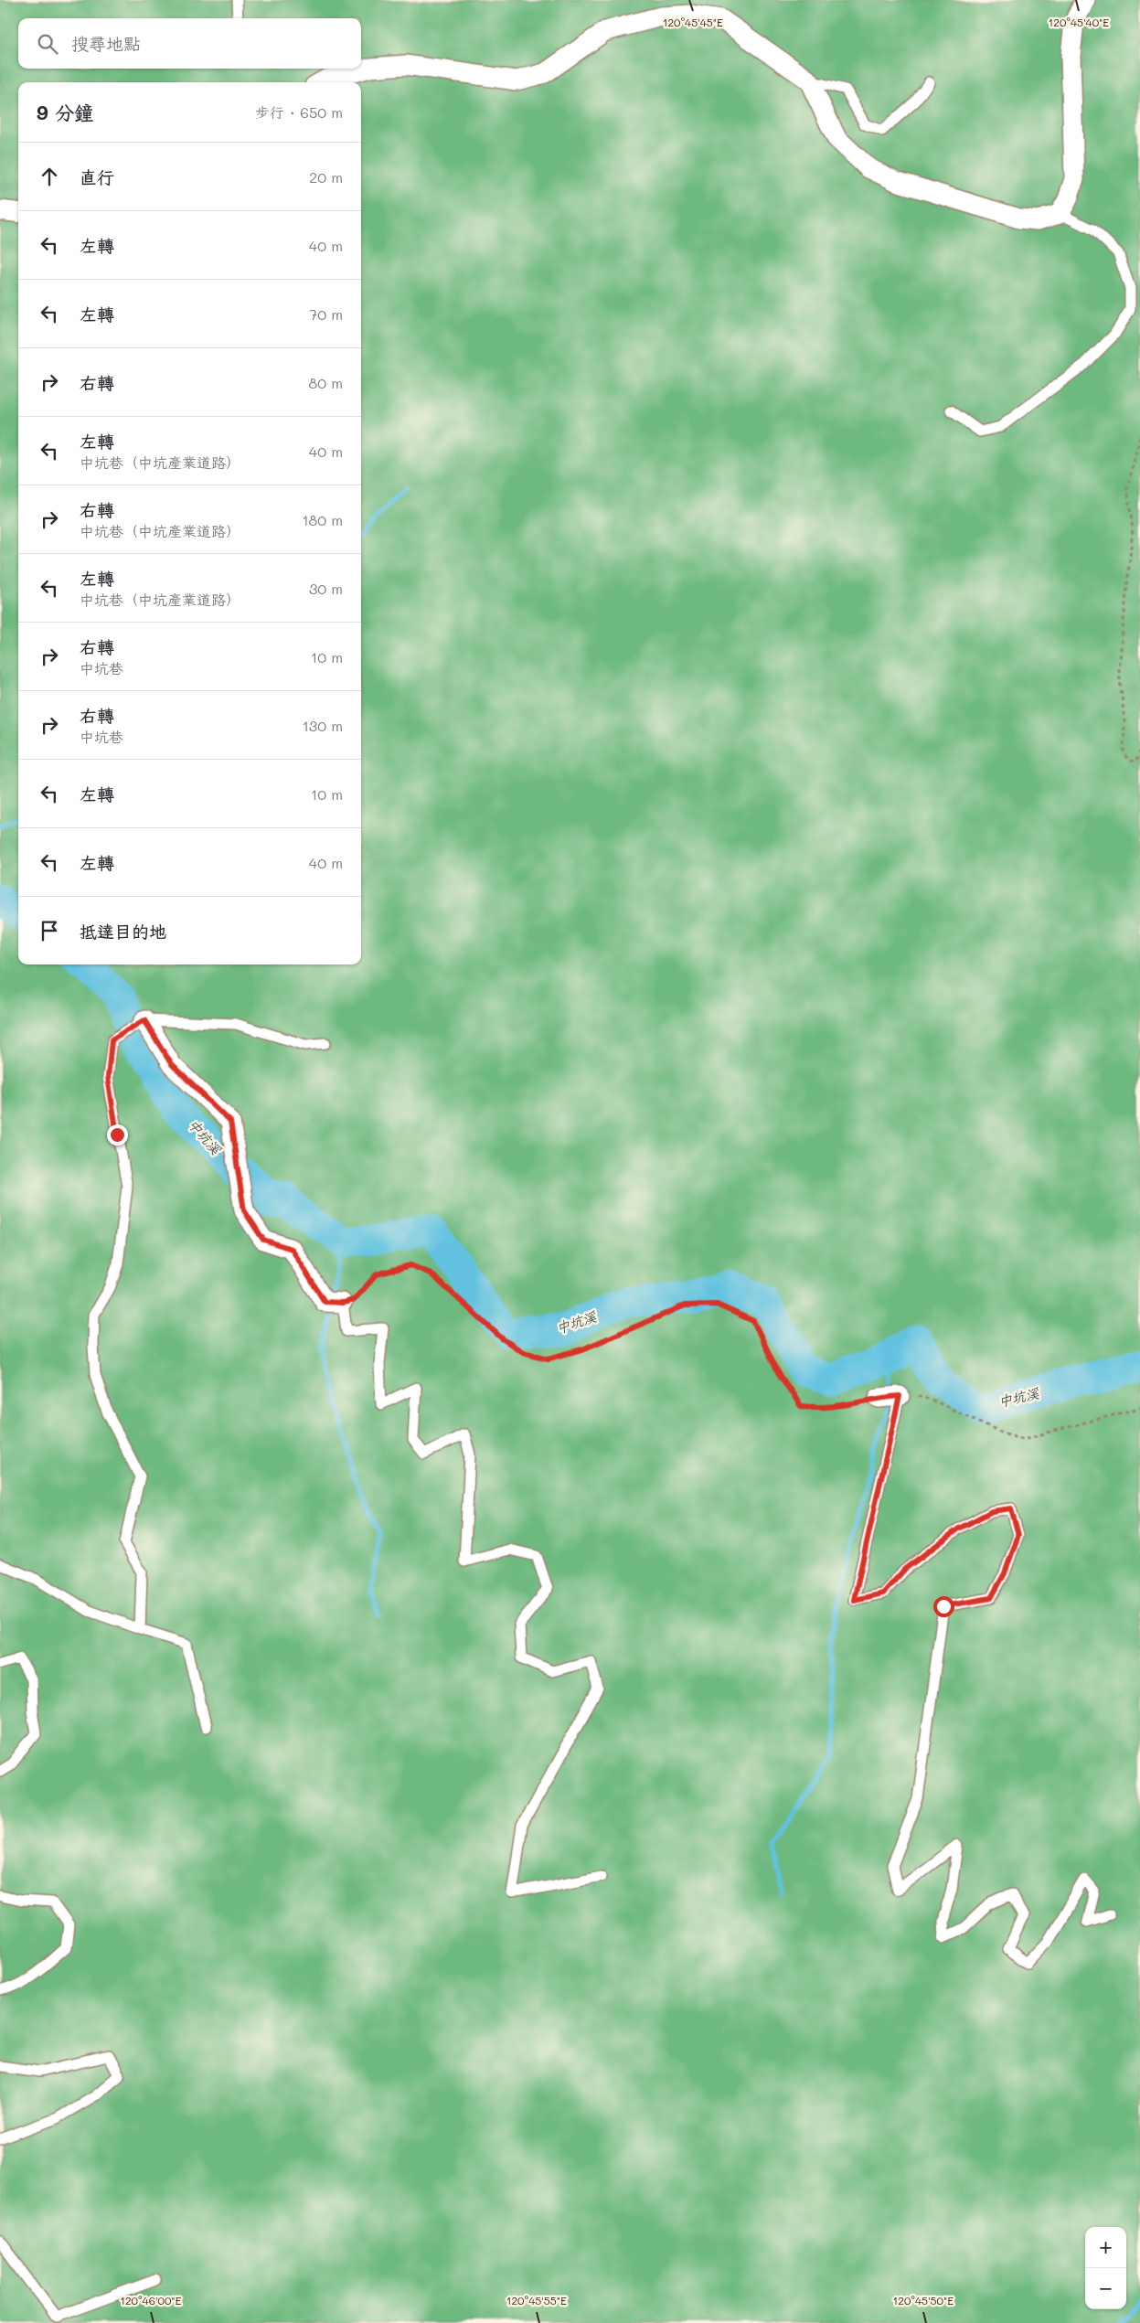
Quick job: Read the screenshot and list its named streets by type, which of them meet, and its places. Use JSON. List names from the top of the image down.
{
  "water": ["中坑溪"],
  "page": {
    "search": "搜尋地點",
    "heading": ["9 分鐘", "步行 · 650 m"],
    "list": [
      ["直行", "20 m"],
      ["左轉", "40 m"],
      ["左轉", "70 m"],
      ["右轉", "80 m"],
      ["左轉", "中坑巷（中坑產業道路）", "40 m"],
      ["右轉", "中坑巷（中坑產業道路）", "180 m"],
      ["左轉", "中坑巷（中坑產業道路）", "30 m"],
      ["右轉", "中坑巷", "10 m"],
      ["右轉", "中坑巷", "130 m"],
      ["左轉", "10 m"],
      ["左轉", "40 m"],
      "抵達目的地"
    ],
    "map_buttons": ["+", "−"]
  },
  "coordinates": [
    "120°45'45\"E",
    "120°45'40\"E",
    "120°46'00\"E",
    "120°45'55\"E",
    "120°45'50\"E"
  ]
}
